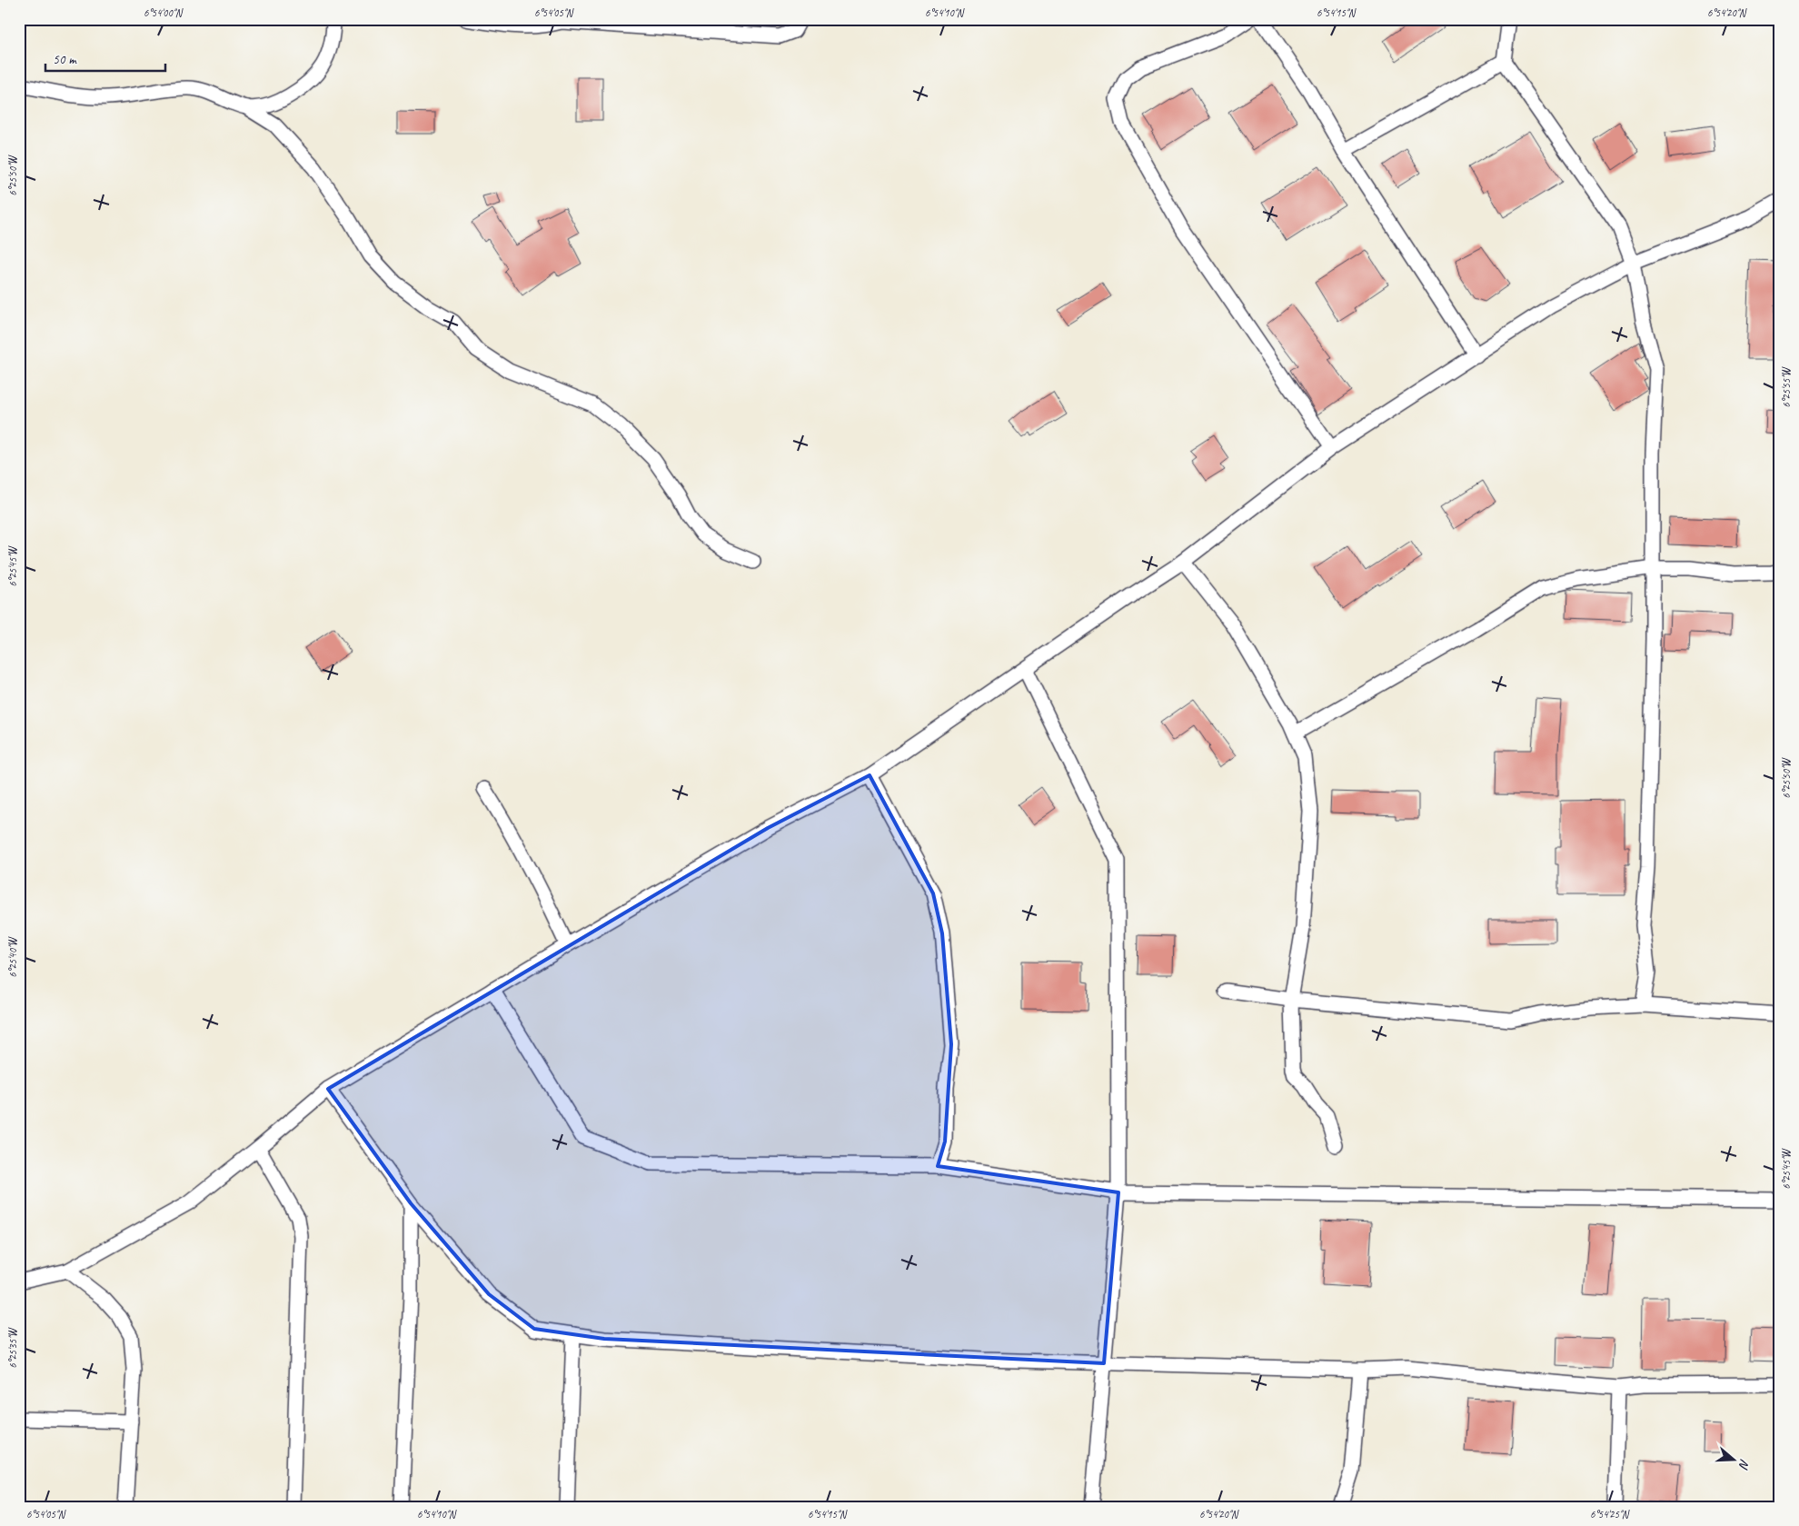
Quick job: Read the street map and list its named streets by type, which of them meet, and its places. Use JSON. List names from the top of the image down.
{
  "scale_bar": "50 m",
  "north": "right",
  "coordinates": [
    "6°54'00\"N",
    "6°54'05\"N",
    "6°54'10\"N",
    "6°54'15\"N",
    "6°54'20\"N",
    "6°25'50\"W",
    "6°25'55\"W",
    "6°25'45\"W",
    "6°25'40\"W",
    "6°25'35\"W",
    "6°54'25\"N"
  ]
}
